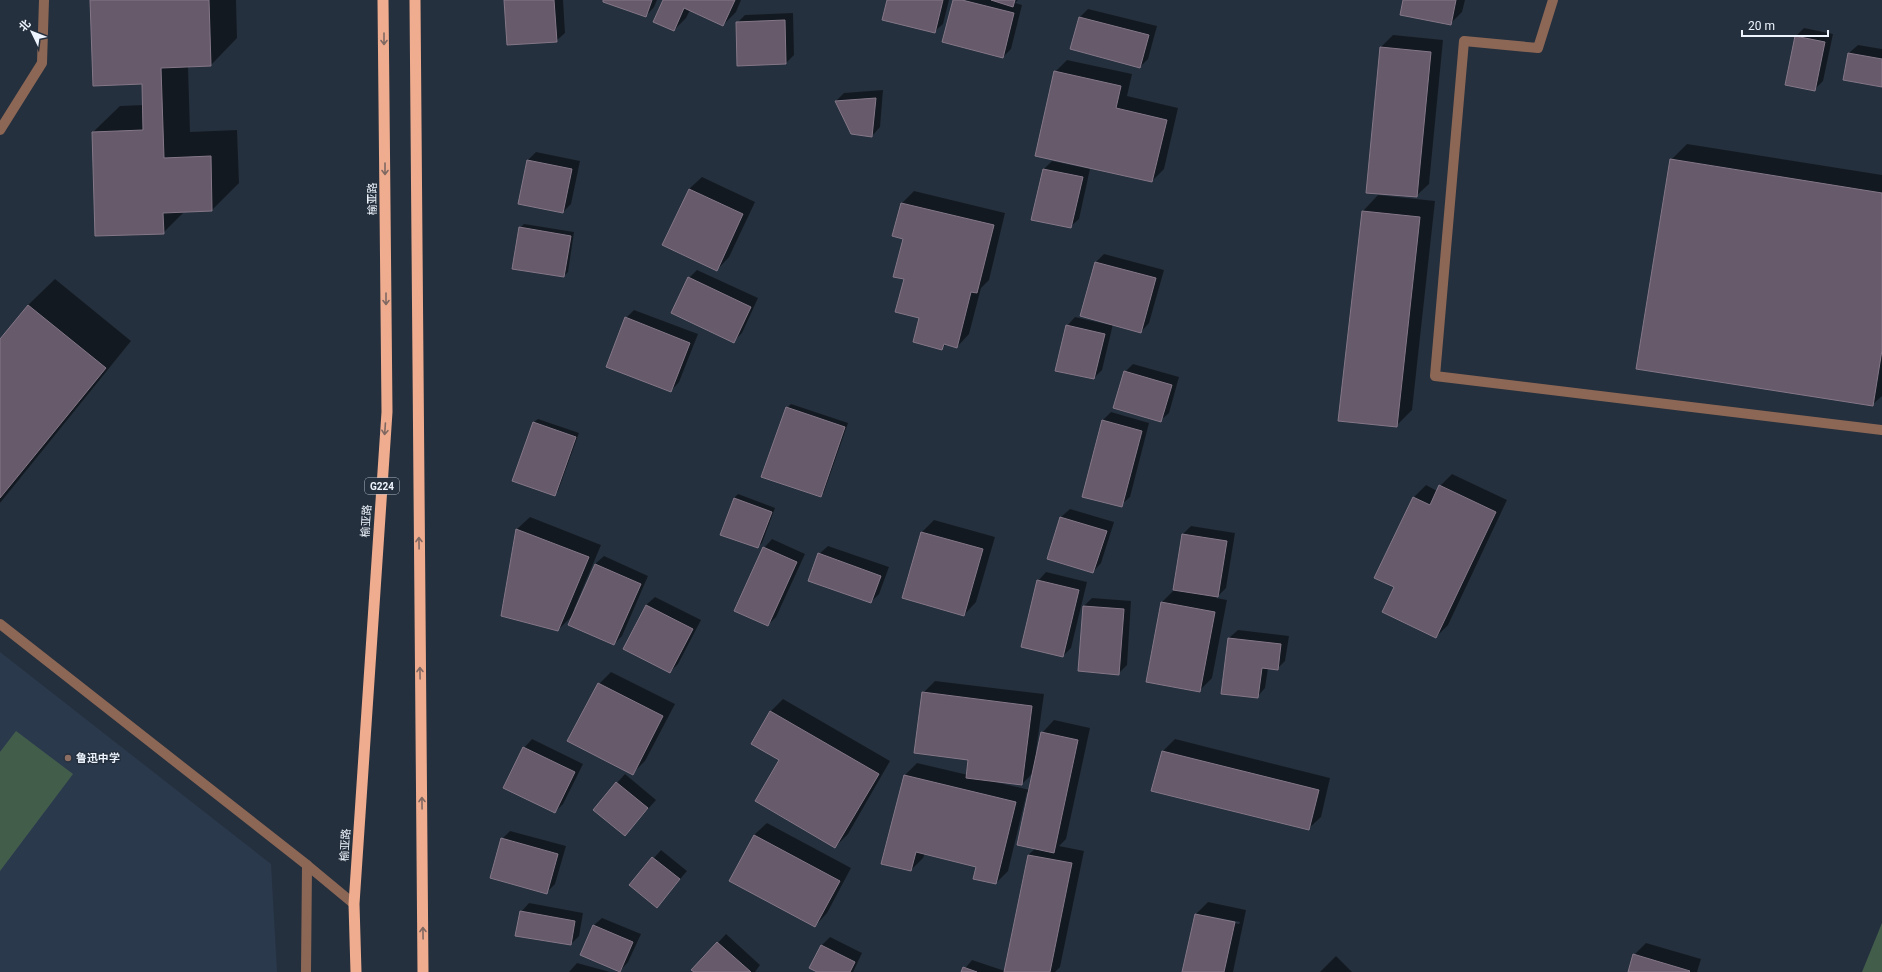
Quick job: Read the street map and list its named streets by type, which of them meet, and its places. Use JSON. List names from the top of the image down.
{
  "streets": {
    "highway": ["榆亚路", "G224"]
  },
  "places": ["鲁迅中学"],
  "scale_bar": "20 m",
  "north": "top left"
}
